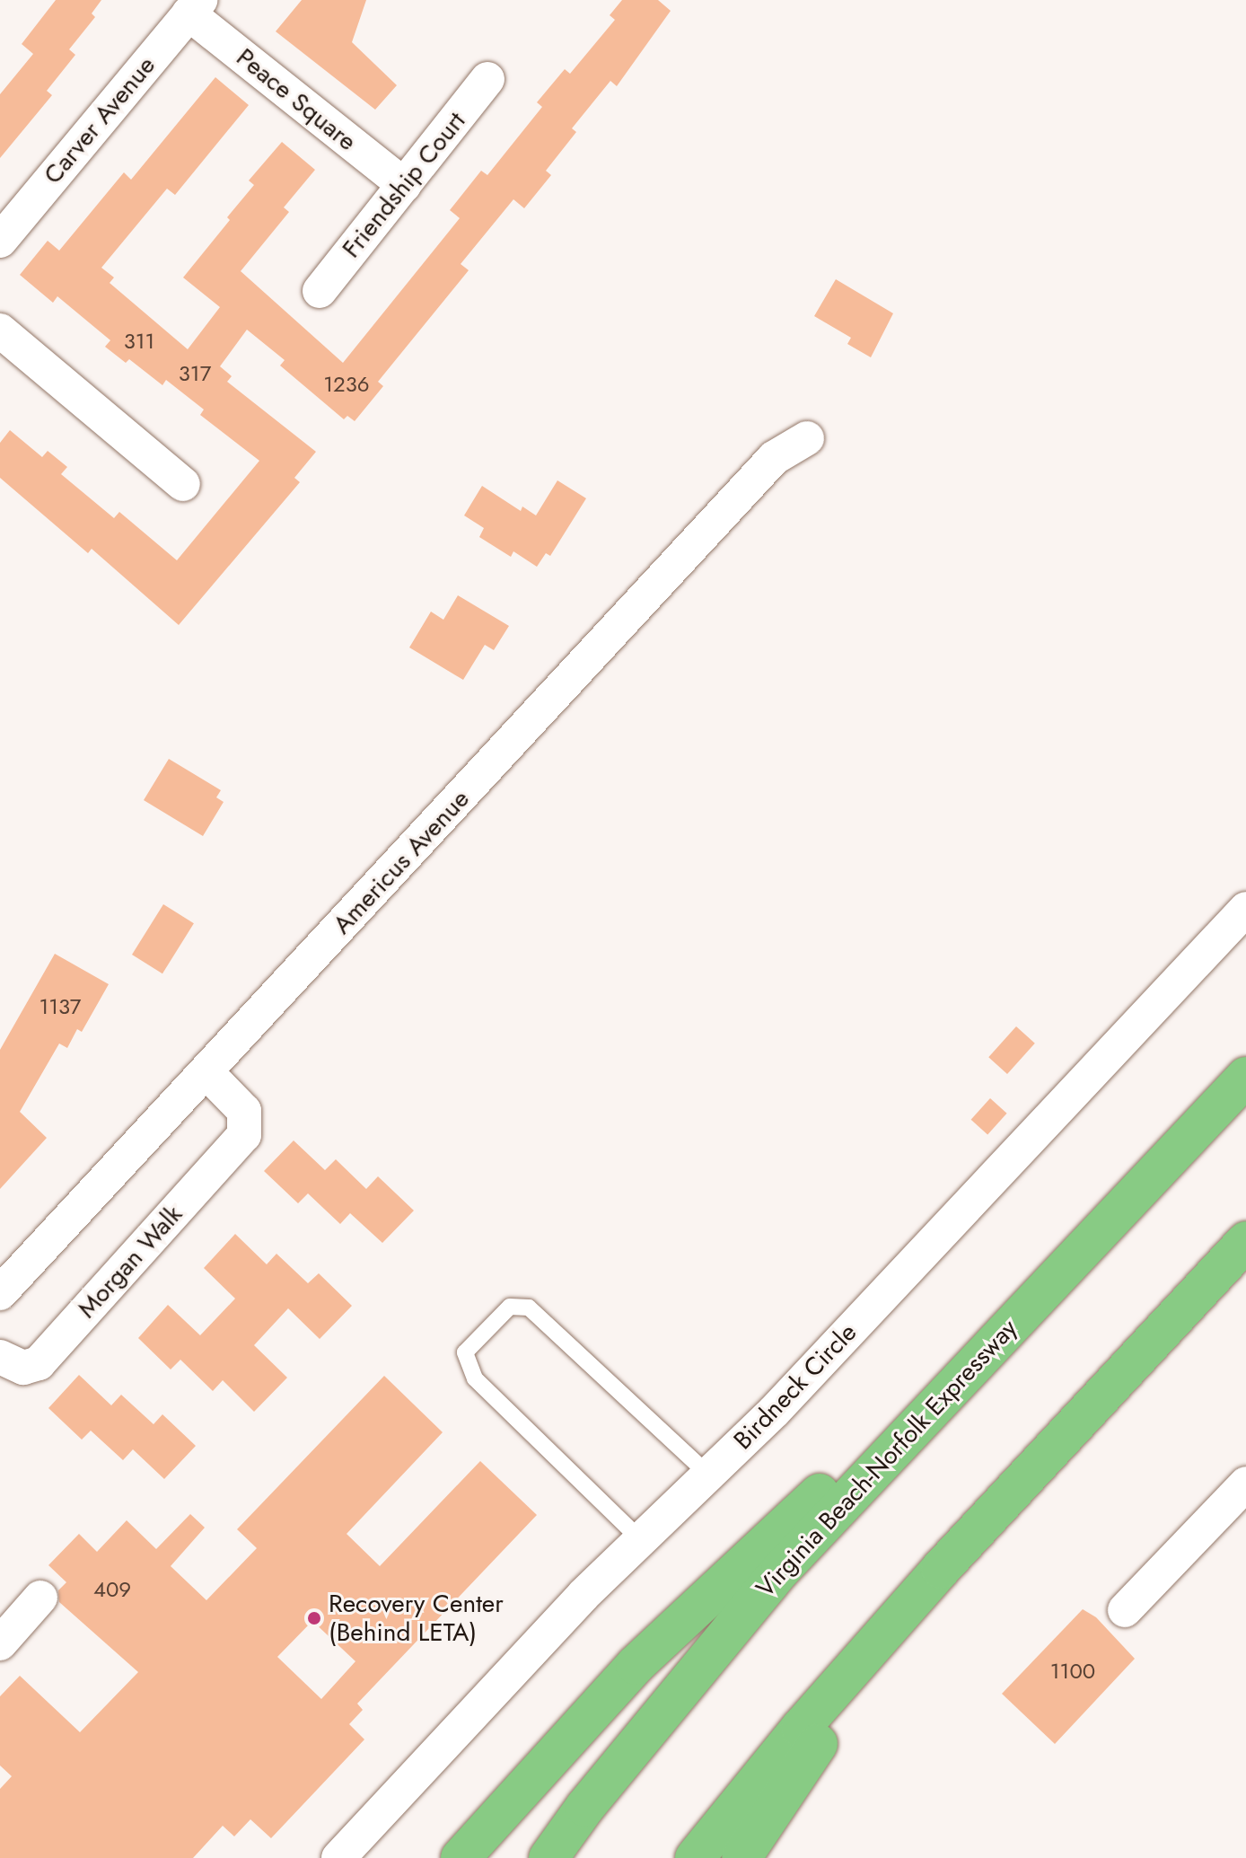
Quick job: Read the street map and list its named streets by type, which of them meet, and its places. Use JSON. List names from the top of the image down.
{
  "streets": {
    "highway": ["Virginia Beach-Norfolk Expressway"],
    "street": [
      "Peace Square",
      "Carver Avenue",
      "Friendship Court",
      "Americus Avenue",
      "Morgan Walk",
      "Birdneck Circle"
    ]
  },
  "crossings": [
    ["Peace Square", "Carver Avenue"],
    ["Peace Square", "Friendship Court"],
    ["Americus Avenue", "Morgan Walk"]
  ],
  "places": ["Recovery Center (Behind LETA)"],
  "house_numbers": [
    "311",
    "317",
    "1236",
    "1137",
    "409",
    "1100"
  ]
}
